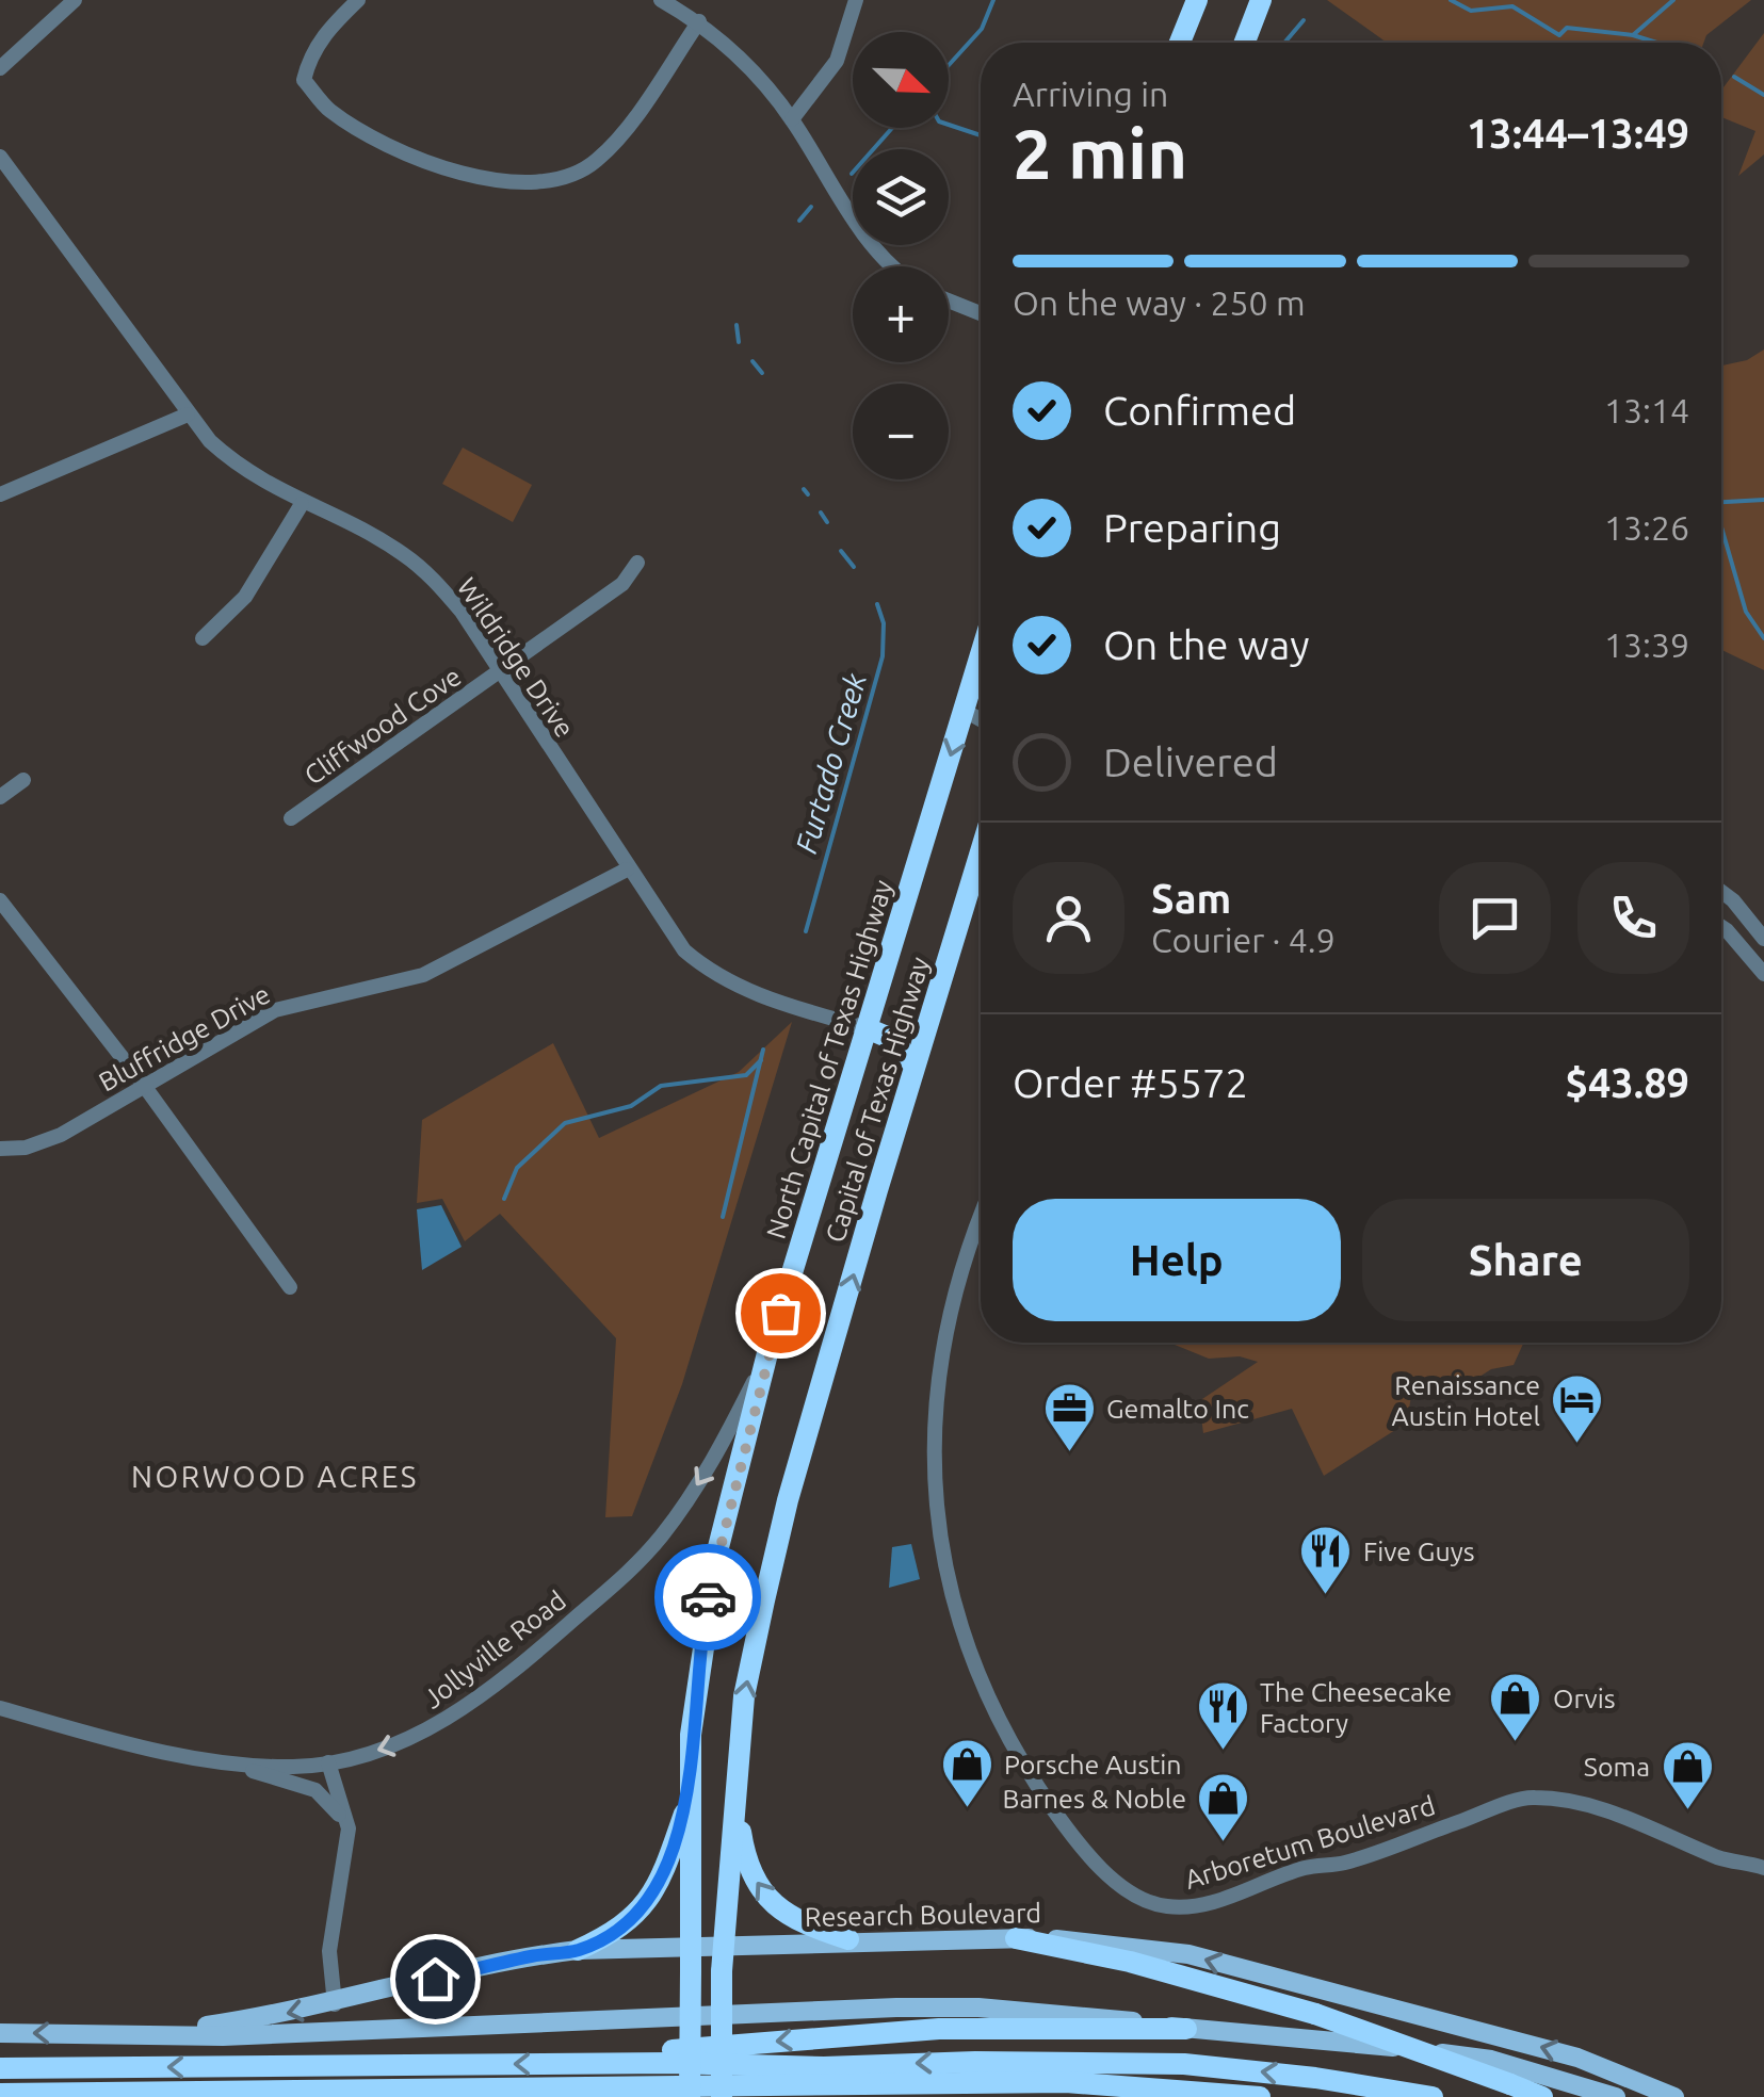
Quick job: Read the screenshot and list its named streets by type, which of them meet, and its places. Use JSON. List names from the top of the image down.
{
  "streets": {
    "highway": ["North Capital of Texas Highway", "Capital of Texas Highway"],
    "main road": ["Research Boulevard"],
    "street": [
      "Wildridge Drive",
      "Cliffwood Cove",
      "Bluffridge Drive",
      "Jollyville Road",
      "Arboretum Boulevard"
    ]
  },
  "crossings": [
    ["Wildridge Drive", "Cliffwood Cove"],
    ["Wildridge Drive", "Bluffridge Drive"],
    ["Wildridge Drive", "North Capital of Texas Highway"],
    ["North Capital of Texas Highway", "Jollyville Road"],
    ["North Capital of Texas Highway", "Research Boulevard"],
    ["Capital of Texas Highway", "Research Boulevard"]
  ],
  "one_way": ["Capital of Texas Highway", "Jollyville Road"],
  "districts": ["NORWOOD ACRES"],
  "water": ["Furtado Creek"],
  "places": {
    "hotel": ["Renaissance Austin Hotel"],
    "office": ["Gemalto Inc"],
    "restaurant": ["Five Guys", "The Cheesecake Factory"],
    "shop": [
      "Orvis",
      "Porsche Austin",
      "Soma",
      "Barnes & Noble"
    ]
  },
  "north": "bottom right",
  "page": {
    "map_buttons": ["+", "−"],
    "heading": ["2 min", "Arriving in", "13:44–13:49"],
    "panel": [
      "Sam",
      "Courier · 4.9",
      "Order #5572",
      "$43.89"
    ],
    "bar": "On the way · 250 m",
    "list": [
      ["Confirmed", "13:14"],
      ["Preparing", "13:26"],
      ["On the way", "13:39"],
      "Delivered"
    ],
    "buttons": ["Help", "Share"]
  }
}
